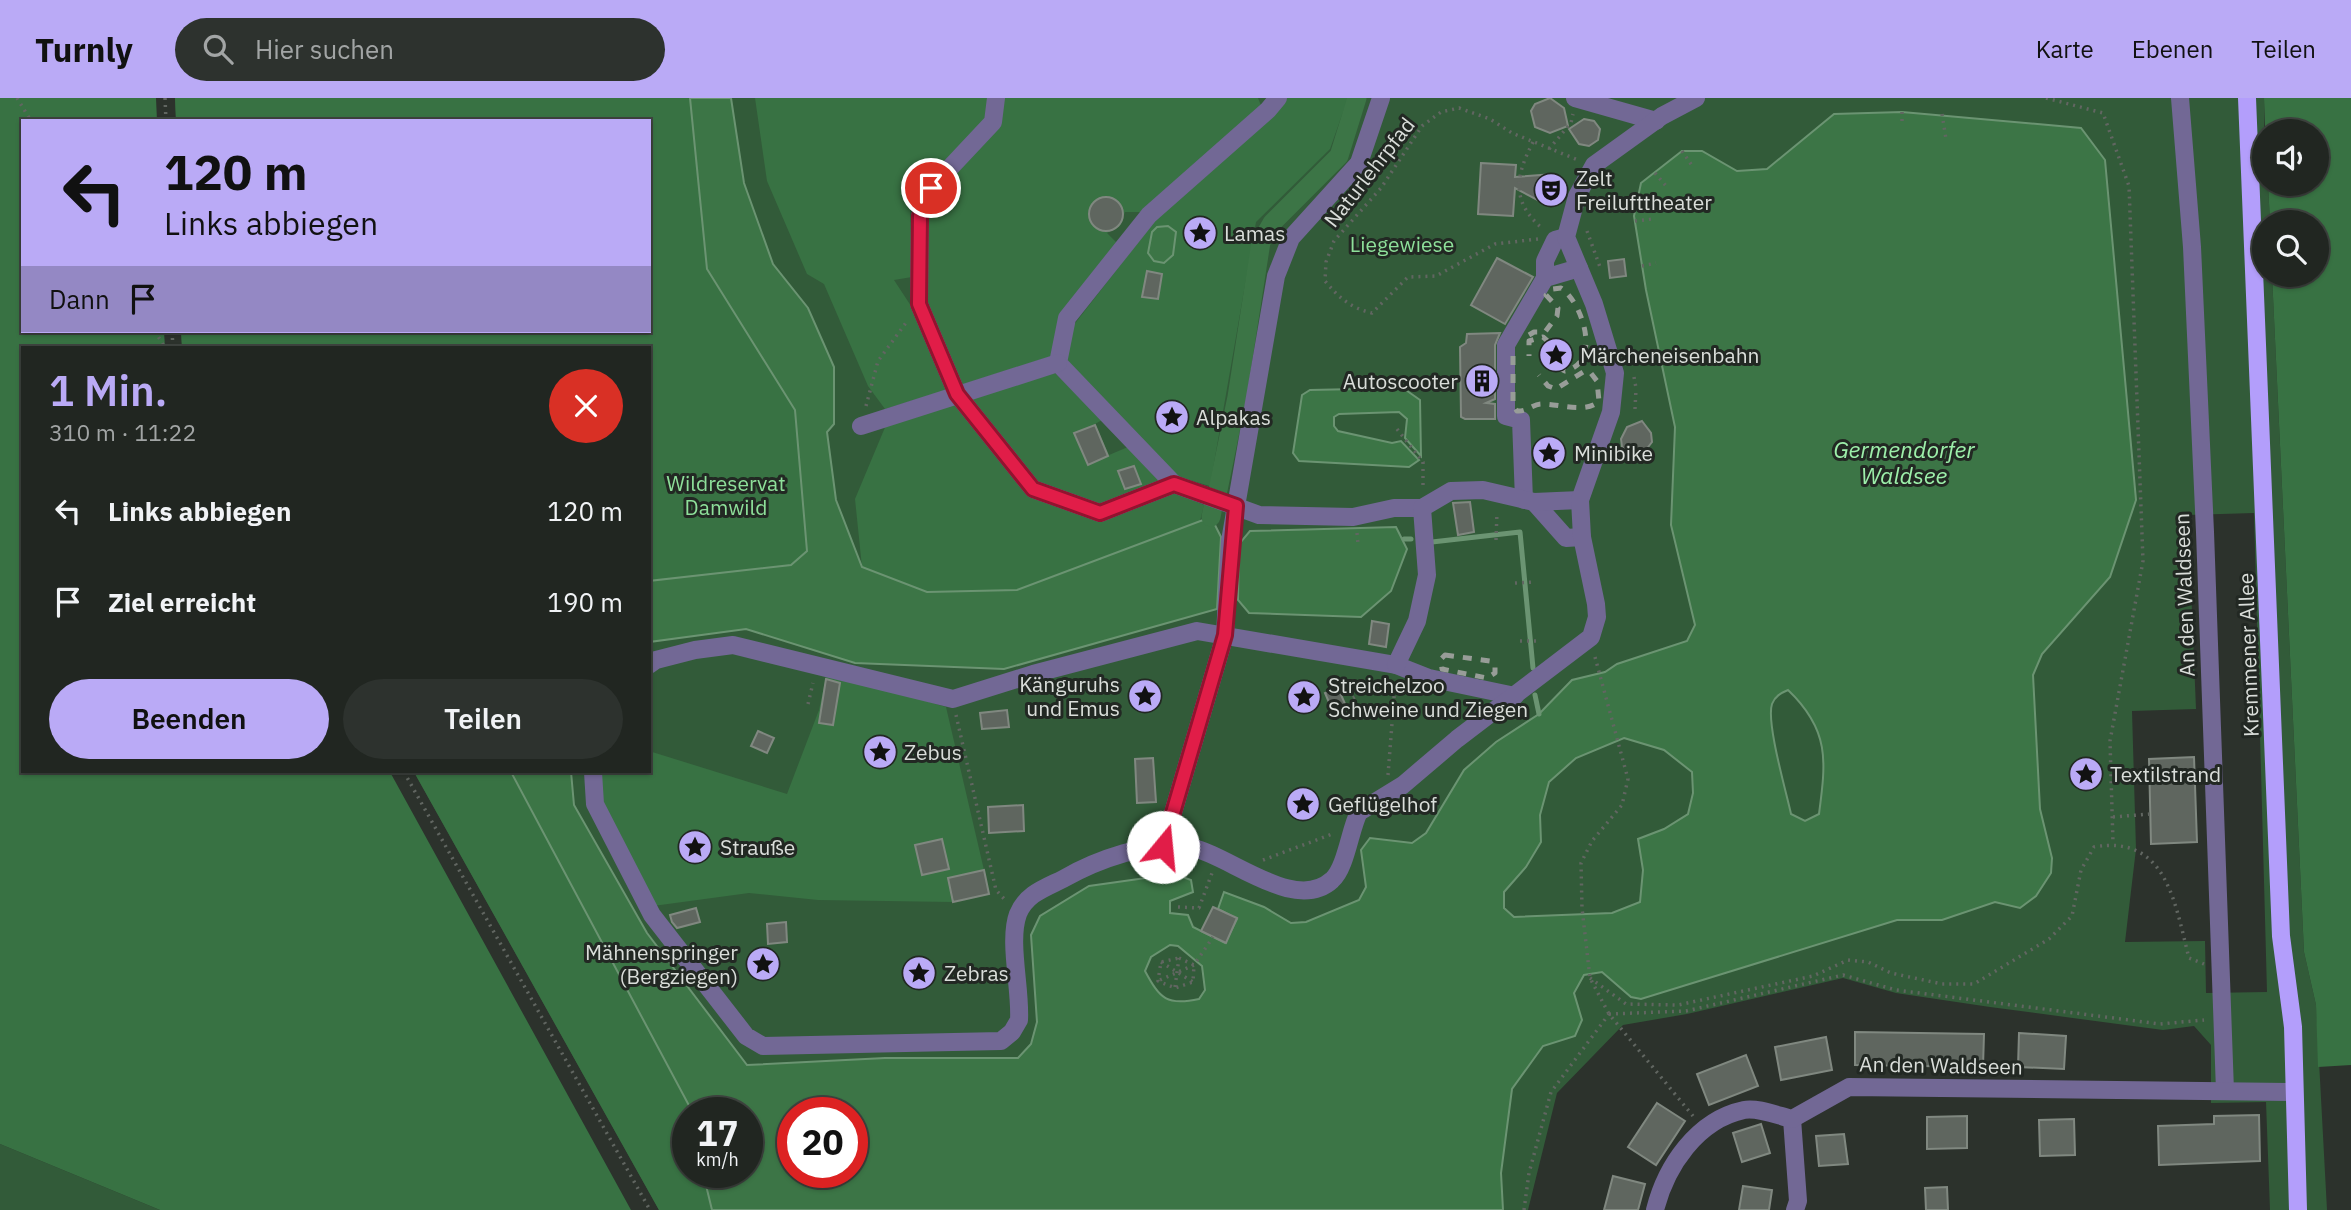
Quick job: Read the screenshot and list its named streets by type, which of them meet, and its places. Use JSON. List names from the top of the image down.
{
  "streets": {
    "main road": ["Kremmener Allee"],
    "street": ["An den Waldseen"],
    "path": ["Naturlehrpfad"]
  },
  "crossings": [
    ["An den Waldseen", "Kremmener Allee"]
  ],
  "water": ["Germendorfer Waldsee"],
  "parks": ["Liegewiese", "Wildreservat Damwild"],
  "places": {
    "theatre": ["Zelt Freilufttheater"],
    "place": [
      "Lamas",
      "Märcheneisenbahn",
      "Alpakas",
      "Minibike",
      "Känguruhs und Emus",
      "Streichelzoo Schweine und Ziegen",
      "Zebus",
      "Textilstrand",
      "Geflügelhof",
      "Strauße",
      "Mähnenspringer (Bergziegen)",
      "Zebras"
    ],
    "building": ["Autoscooter"]
  },
  "page": {
    "header": "Turnly",
    "search": "Hier suchen",
    "nav": ["Karte", "Ebenen", "Teilen"],
    "turn": ["120 m", "Links abbiegen"],
    "then": "Dann",
    "heading": ["1 Min.", "310 m · 11:22"],
    "list": [
      {
        "name": "Links abbiegen",
        "value": "120 m"
      },
      {
        "name": "Ziel erreicht",
        "value": "190 m"
      }
    ],
    "buttons": ["Beenden", "Teilen"],
    "speed": "17 km/h",
    "limit": "20"
  }
}
